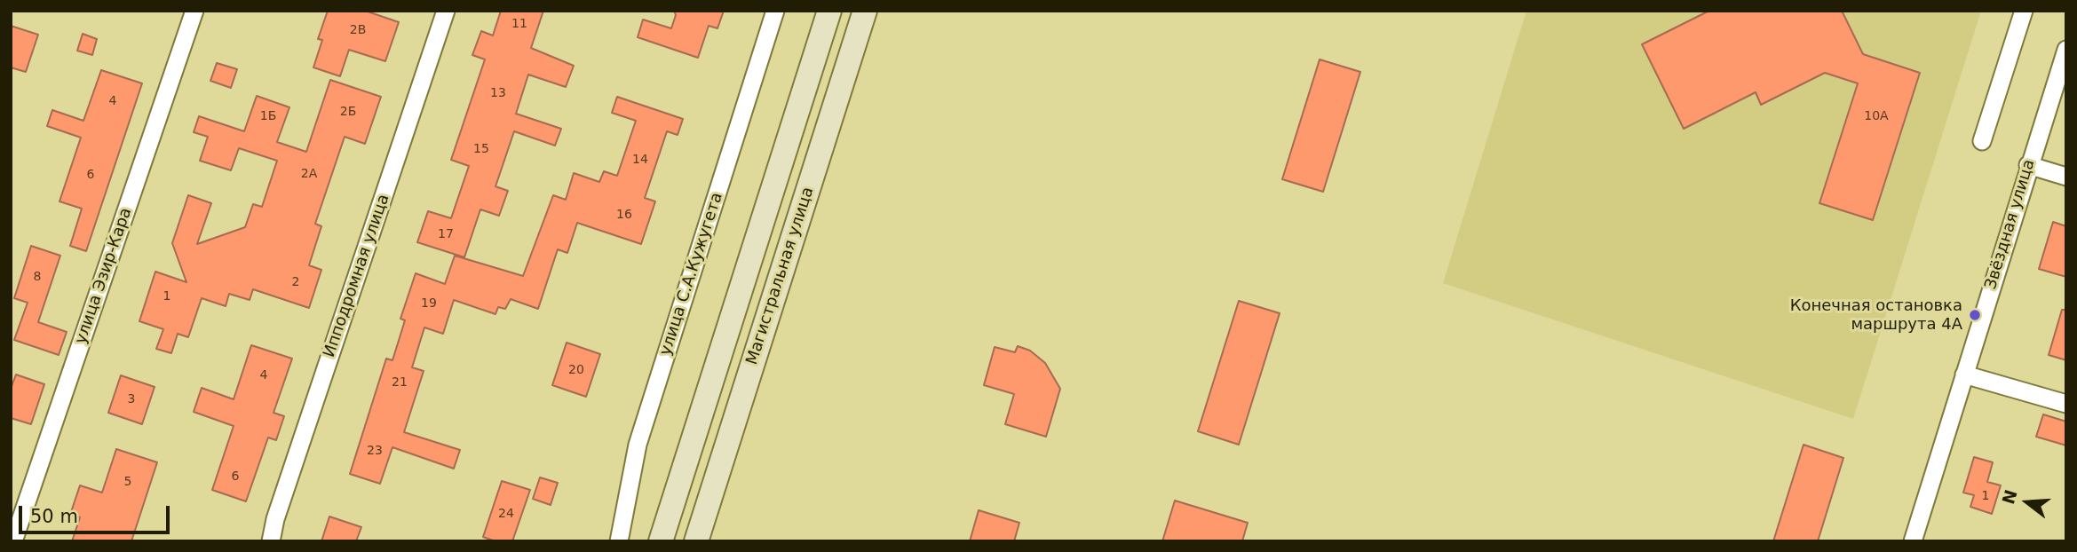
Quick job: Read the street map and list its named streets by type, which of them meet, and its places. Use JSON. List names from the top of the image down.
{
  "streets": {
    "main road": ["Магистральная улица"],
    "street": [
      "Звёздная улица",
      "улица С.А.Кужугета",
      "улица Эзир-Кара",
      "Ипподромная улица"
    ]
  },
  "places": ["Конечная остановка маршрута 4А"],
  "house_numbers": [
    "11",
    "2В",
    "13",
    "4",
    "2Б",
    "1Б",
    "10А",
    "15",
    "14",
    "2А",
    "6",
    "16",
    "17",
    "8",
    "2",
    "1",
    "19",
    "20",
    "4",
    "21",
    "3",
    "23",
    "6",
    "5",
    "1",
    "24"
  ],
  "scale_bar": "50 m",
  "north": "left"
}
